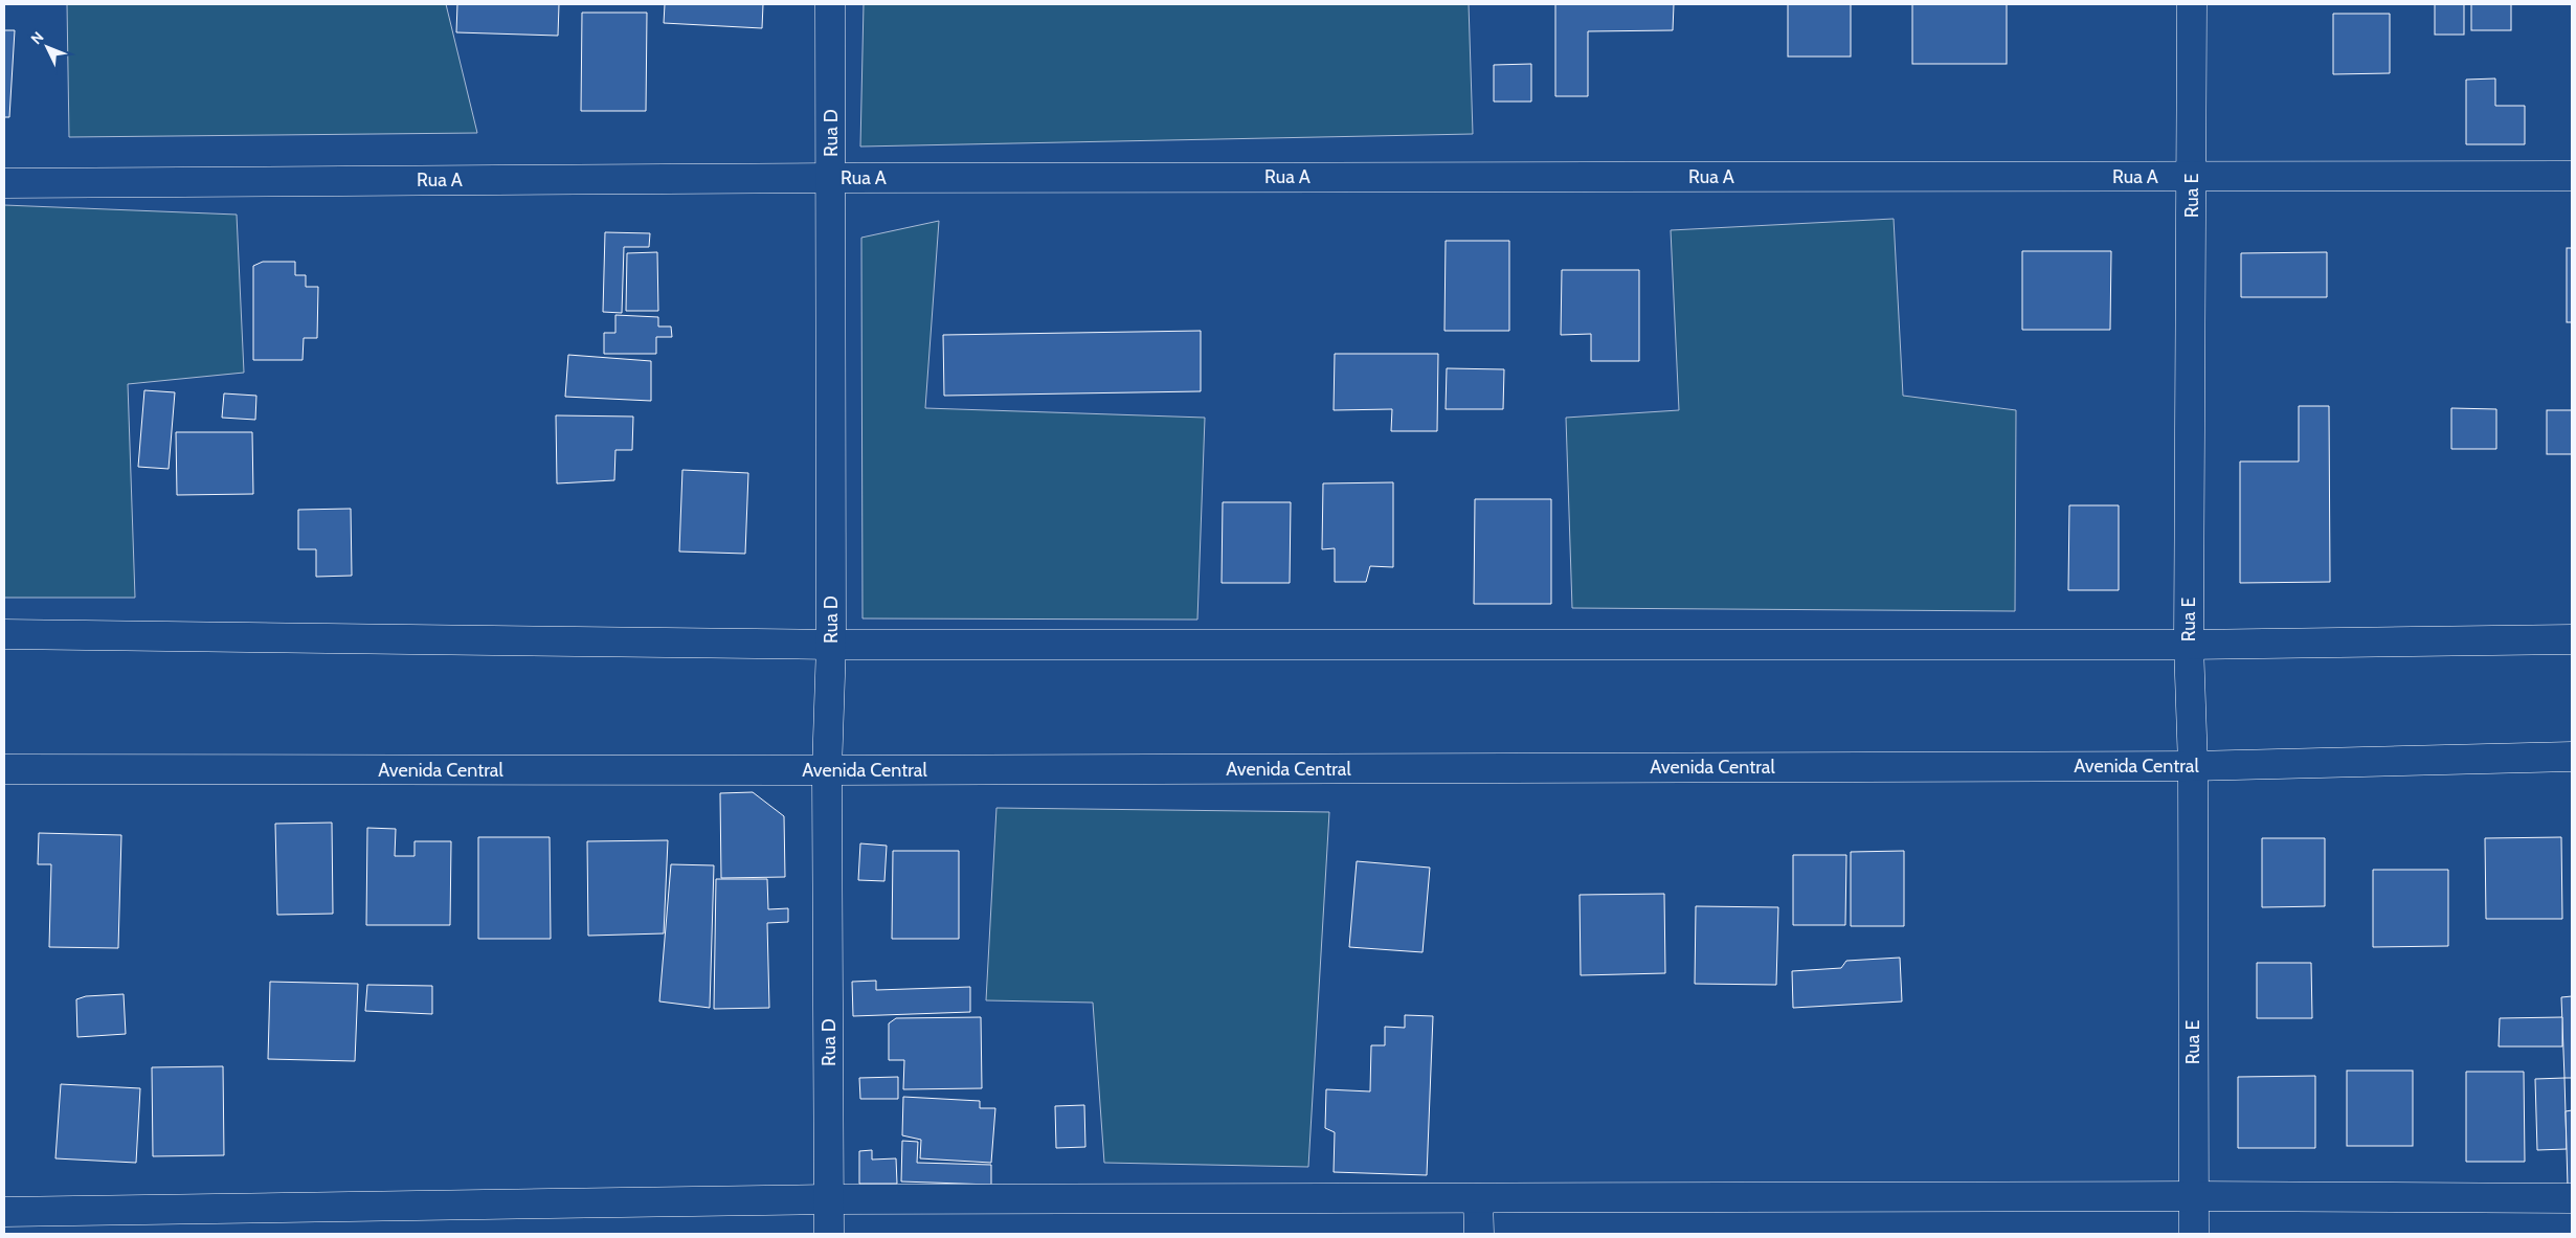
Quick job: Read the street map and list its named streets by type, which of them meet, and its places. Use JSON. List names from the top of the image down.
{
  "streets": {
    "street": [
      "Rua D",
      "Rua A",
      "Rua E",
      "Avenida Central"
    ]
  },
  "crossings": [
    ["Rua D", "Rua A"],
    ["Rua D", "Avenida Central"],
    ["Rua A", "Rua E"],
    ["Rua E", "Avenida Central"]
  ],
  "north": "top left"
}
